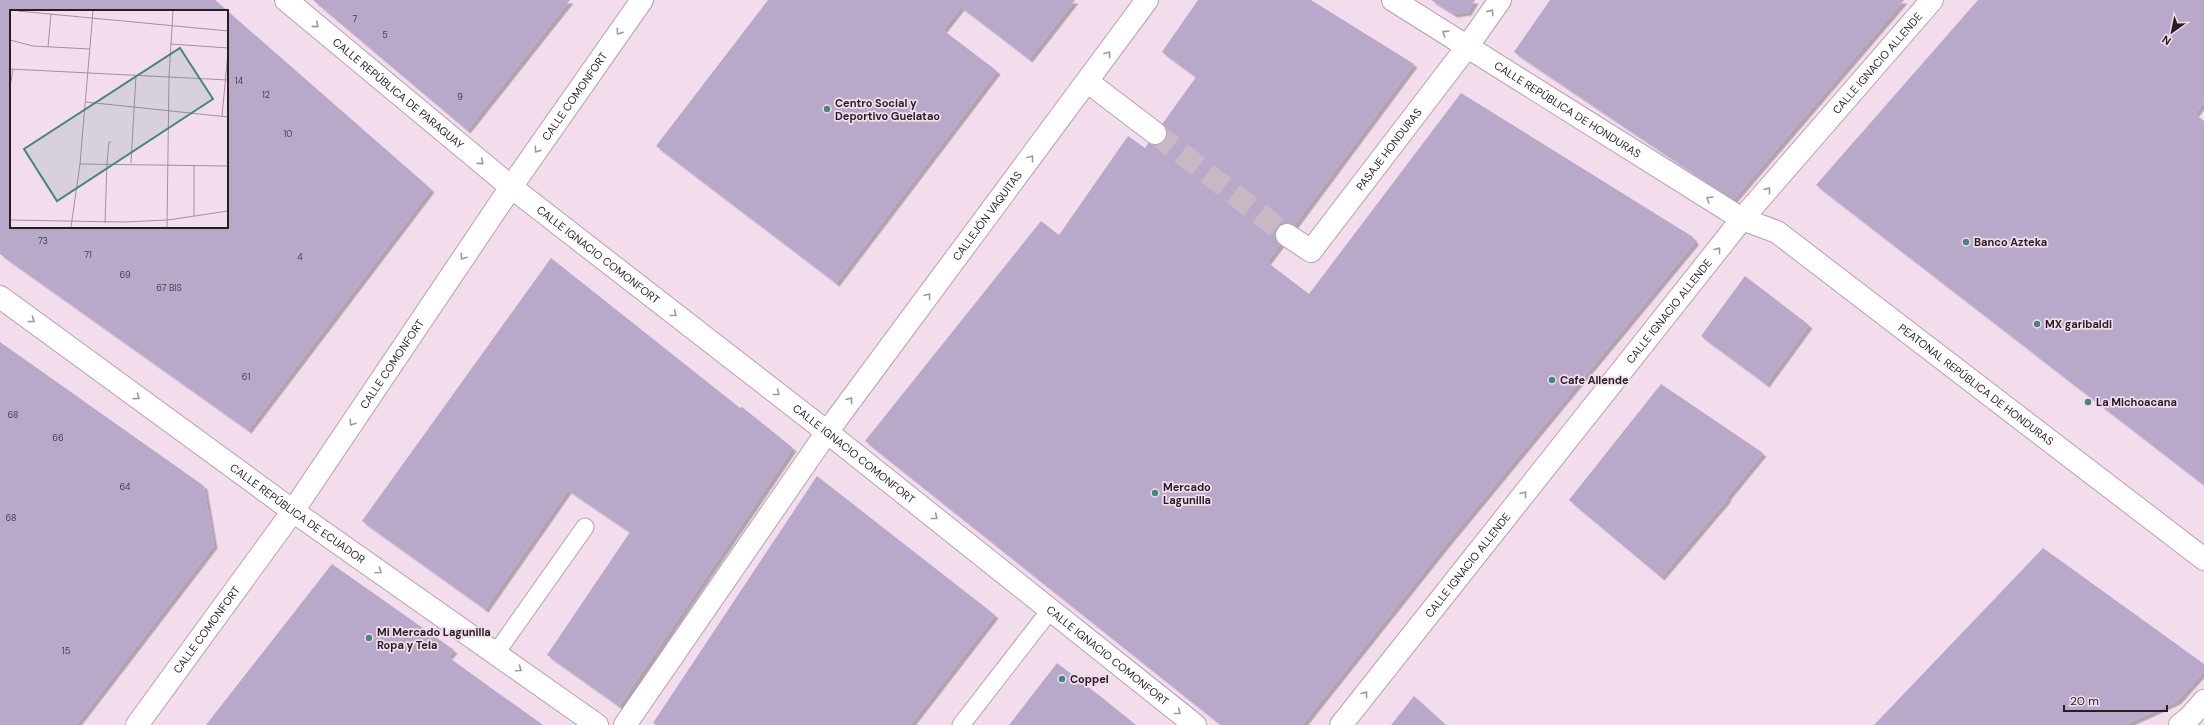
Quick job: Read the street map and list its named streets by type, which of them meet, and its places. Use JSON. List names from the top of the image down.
{
  "streets": {
    "street": [
      "CALLE IGNACIO ALLENDE",
      "CALLE REPÚBLICA DE PARAGUAY",
      "CALLE COMONFORT",
      "CALLE REPÚBLICA DE HONDURAS",
      "PASAJE HONDURAS",
      "CALLEJÓN VAQUITAS",
      "CALLE IGNACIO COMONFORT",
      "PEATONAL REPÚBLICA DE HONDURAS",
      "CALLE REPÚBLICA DE ECUADOR"
    ]
  },
  "crossings": [
    ["CALLE IGNACIO ALLENDE", "CALLE REPÚBLICA DE HONDURAS"],
    ["CALLE IGNACIO ALLENDE", "PEATONAL REPÚBLICA DE HONDURAS"],
    ["CALLE REPÚBLICA DE PARAGUAY", "CALLE COMONFORT"],
    ["CALLE REPÚBLICA DE PARAGUAY", "CALLE IGNACIO COMONFORT"],
    ["CALLE COMONFORT", "CALLE IGNACIO COMONFORT"],
    ["CALLE COMONFORT", "CALLE REPÚBLICA DE ECUADOR"],
    ["CALLE REPÚBLICA DE HONDURAS", "PASAJE HONDURAS"],
    ["CALLE REPÚBLICA DE HONDURAS", "PEATONAL REPÚBLICA DE HONDURAS"],
    ["CALLEJÓN VAQUITAS", "CALLE IGNACIO COMONFORT"]
  ],
  "one_way": [
    "CALLE IGNACIO ALLENDE",
    "CALLE REPÚBLICA DE PARAGUAY",
    "CALLE COMONFORT",
    "CALLE REPÚBLICA DE HONDURAS",
    "CALLEJÓN VAQUITAS",
    "CALLE IGNACIO COMONFORT",
    "CALLE REPÚBLICA DE ECUADOR"
  ],
  "places": [
    "Centro Social y Deportivo Guelatao",
    "Banco Azteka",
    "MX garibaldi",
    "Cafe Allende",
    "La Michoacana",
    "Mercado Lagunilla",
    "Mi Mercado Lagunilla Ropa y Tela",
    "Coppel"
  ],
  "house_numbers": [
    "7",
    "5",
    "14",
    "12",
    "9",
    "10",
    "73",
    "71",
    "4",
    "69",
    "67 BIS",
    "61",
    "68",
    "66",
    "64",
    "68",
    "15"
  ],
  "scale_bar": "20 m",
  "north": "bottom left"
}
